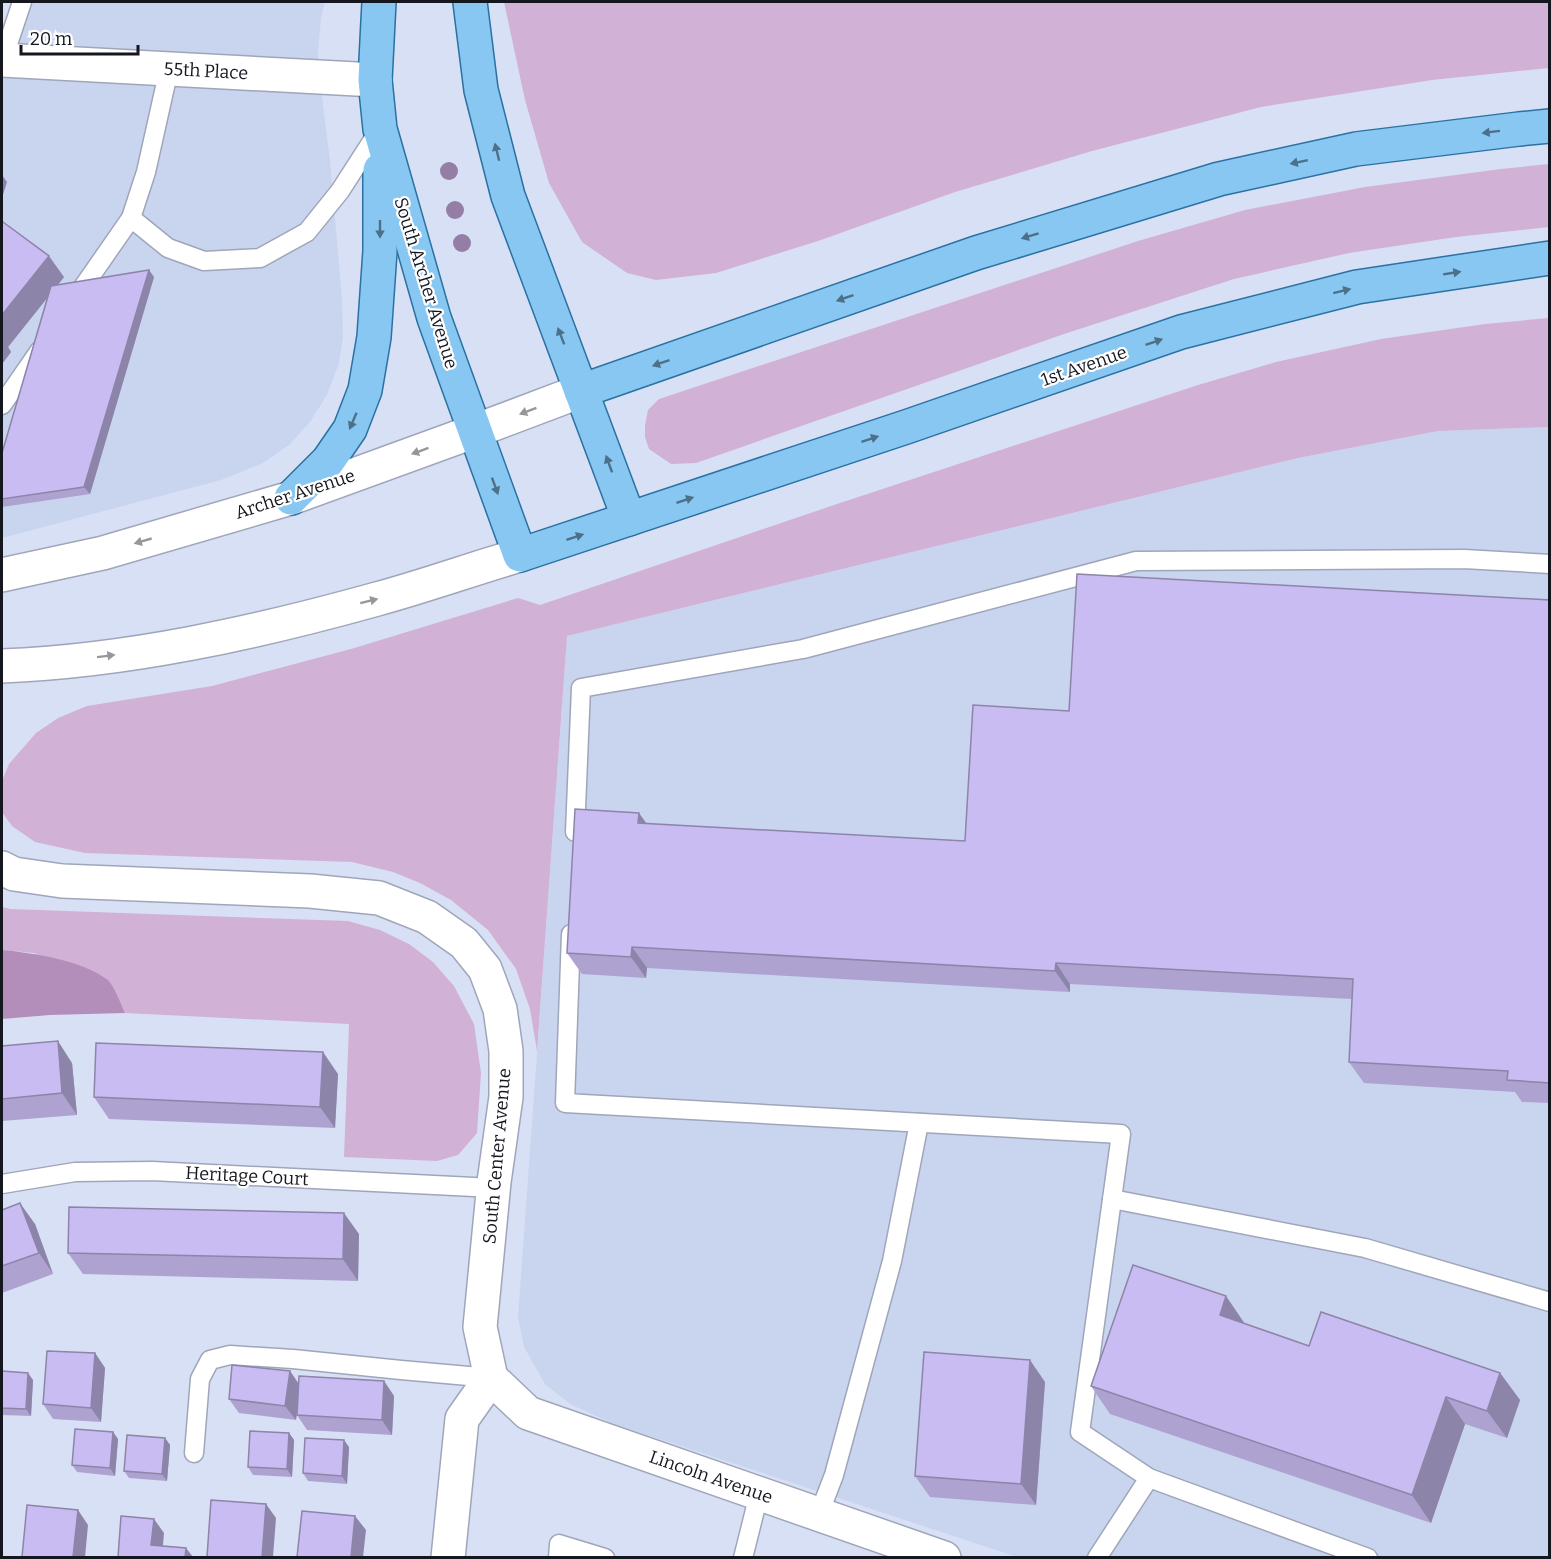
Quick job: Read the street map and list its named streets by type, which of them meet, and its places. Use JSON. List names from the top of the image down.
{
  "streets": {
    "main road": ["South Archer Avenue", "1st Avenue"],
    "street": [
      "55th Place",
      "Archer Avenue",
      "South Center Avenue",
      "Lincoln Avenue"
    ],
    "lane": ["Heritage Court"]
  },
  "crossings": [
    ["55th Place", "South Archer Avenue"],
    ["South Archer Avenue", "1st Avenue"],
    ["South Archer Avenue", "Archer Avenue"],
    ["South Center Avenue", "Heritage Court"],
    ["South Center Avenue", "Lincoln Avenue"]
  ],
  "scale_bar": "20 m"
}
